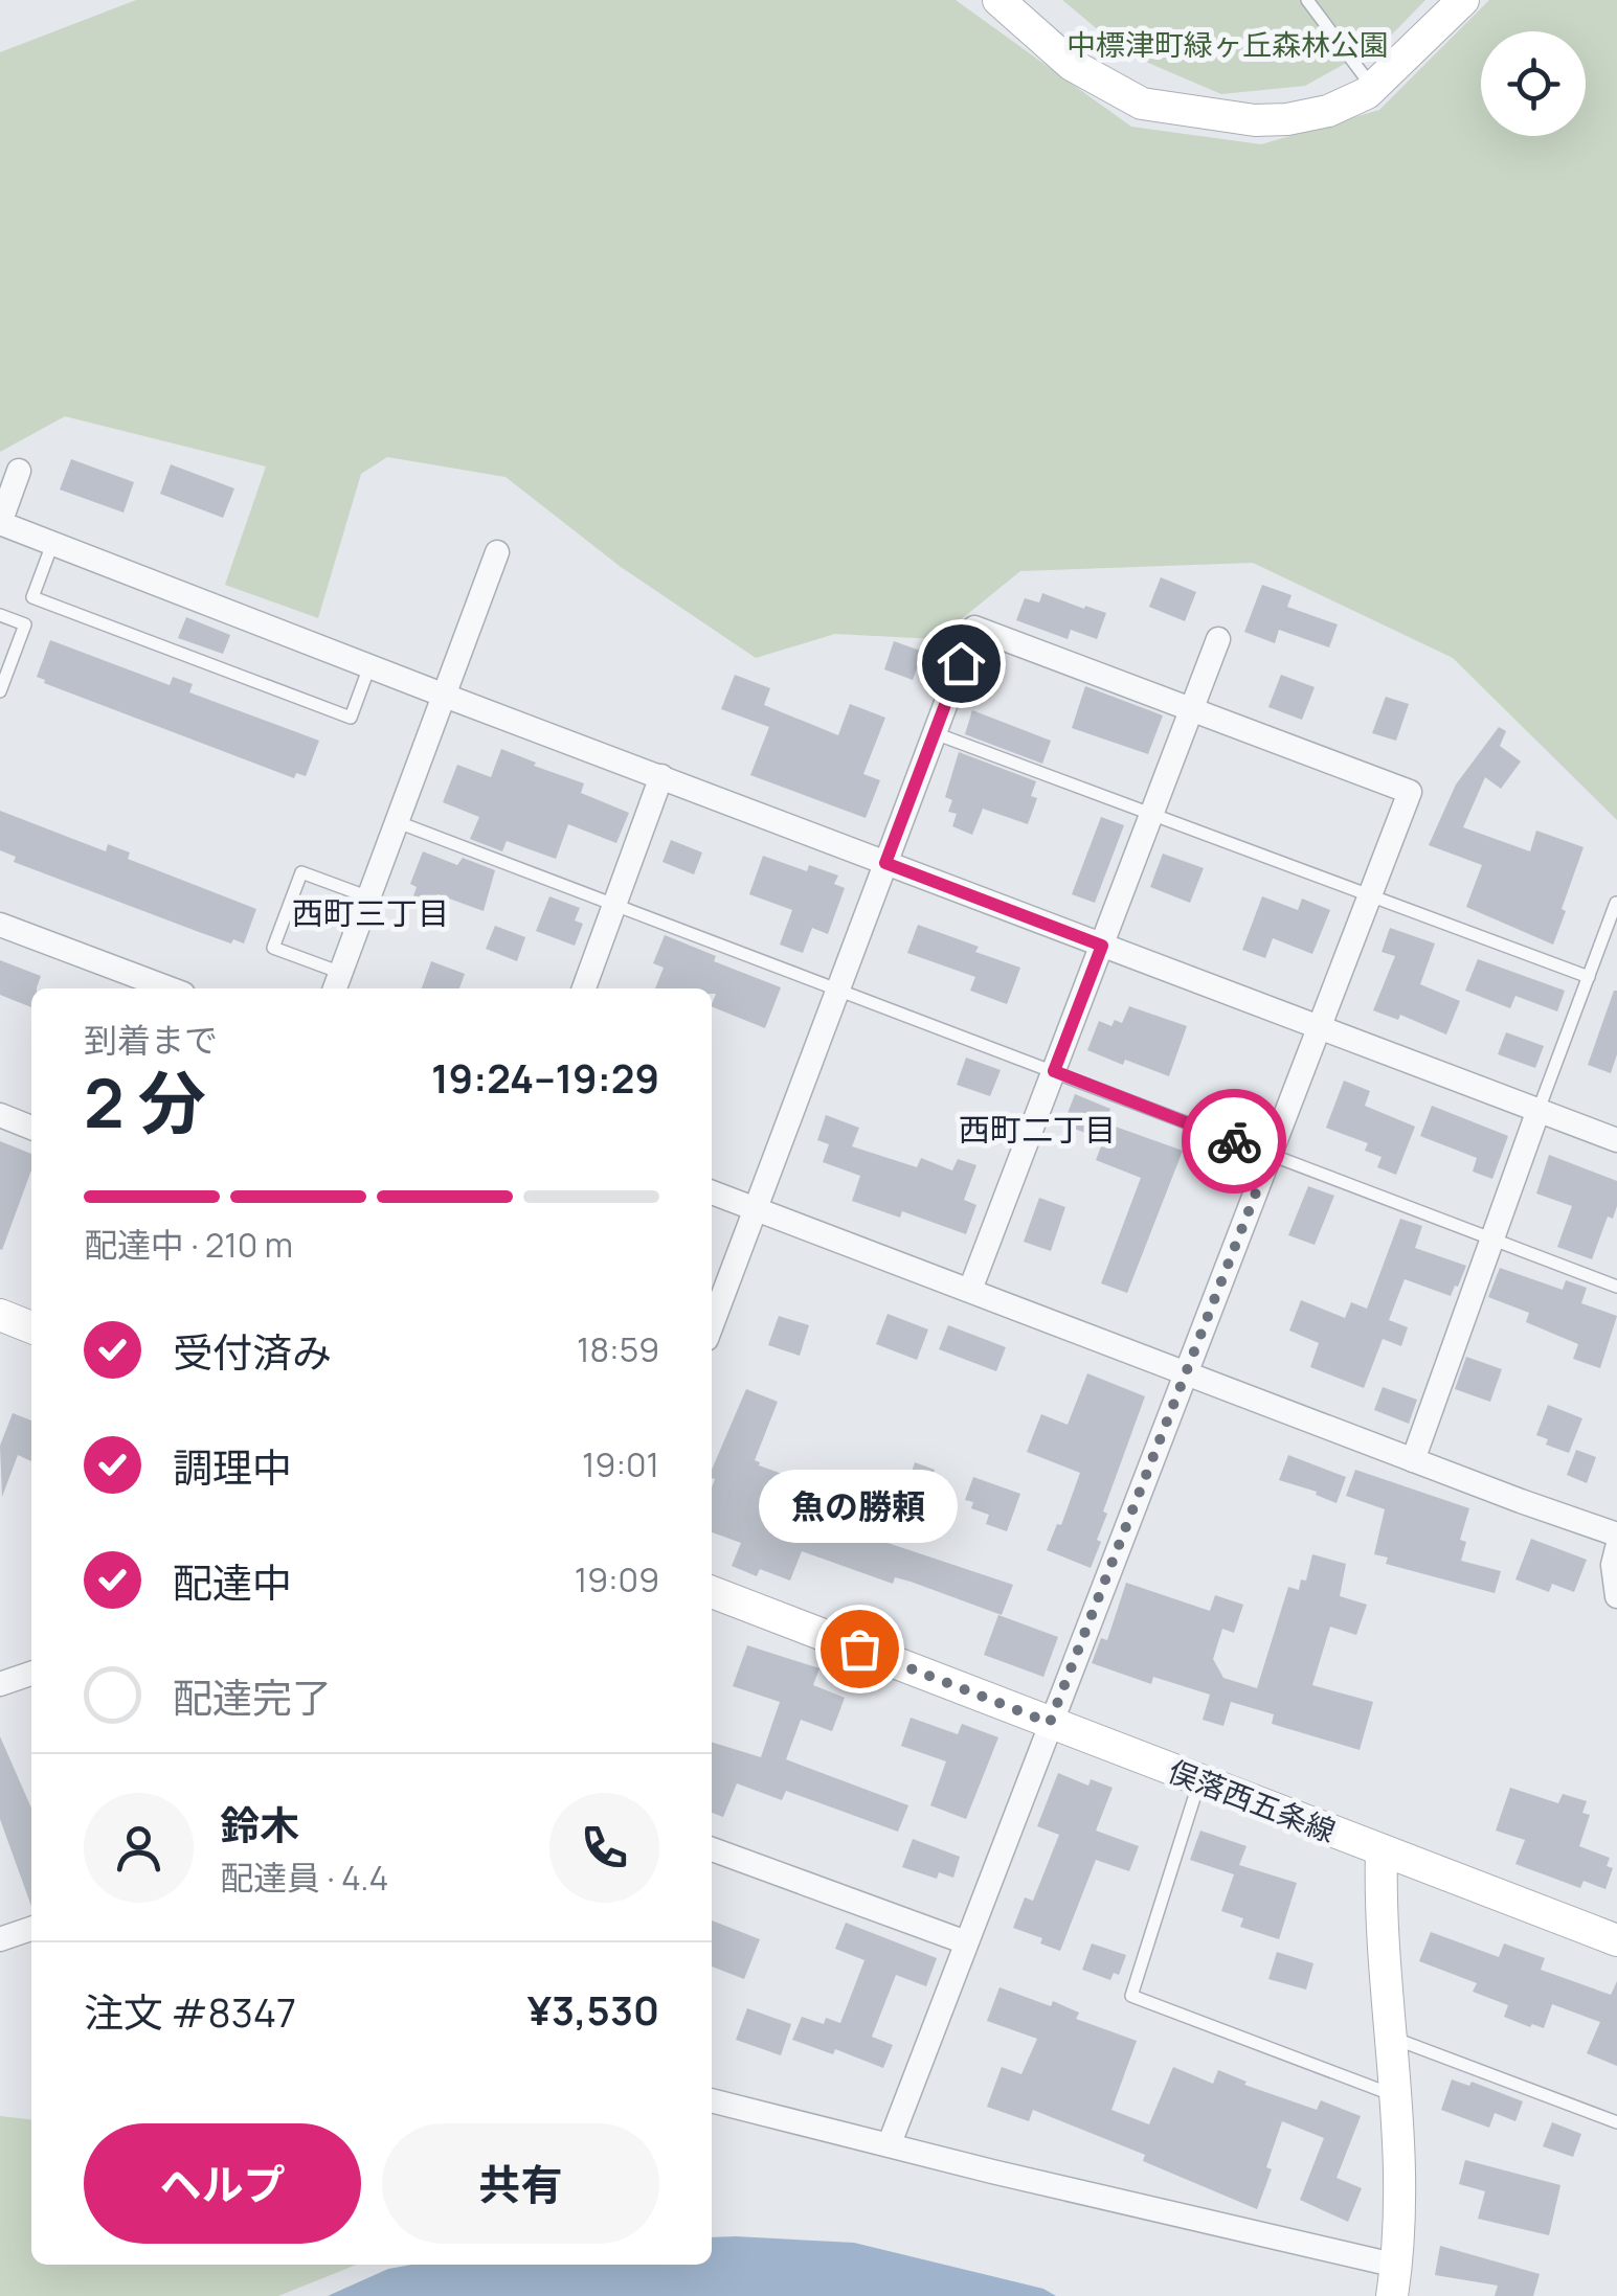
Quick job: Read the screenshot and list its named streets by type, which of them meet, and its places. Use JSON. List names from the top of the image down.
{
  "streets": {
    "main road": ["俣落西五条線"]
  },
  "districts": ["西町三丁目", "西町二丁目"],
  "parks": ["中標津町緑ヶ丘森林公園"],
  "places": ["魚の勝頼"],
  "page": {
    "heading": ["2 分", "到着まで", "19:24–19:29"],
    "panel": [
      "鈴木",
      "配達員 · 4.4",
      "注文 #8347",
      "¥3,530"
    ],
    "bar": "配達中 · 210 m",
    "list": [
      ["受付済み", "18:59"],
      ["調理中", "19:01"],
      ["配達中", "19:09"],
      "配達完了"
    ],
    "bubble": "魚の勝頼",
    "buttons": ["ヘルプ", "共有"]
  }
}
